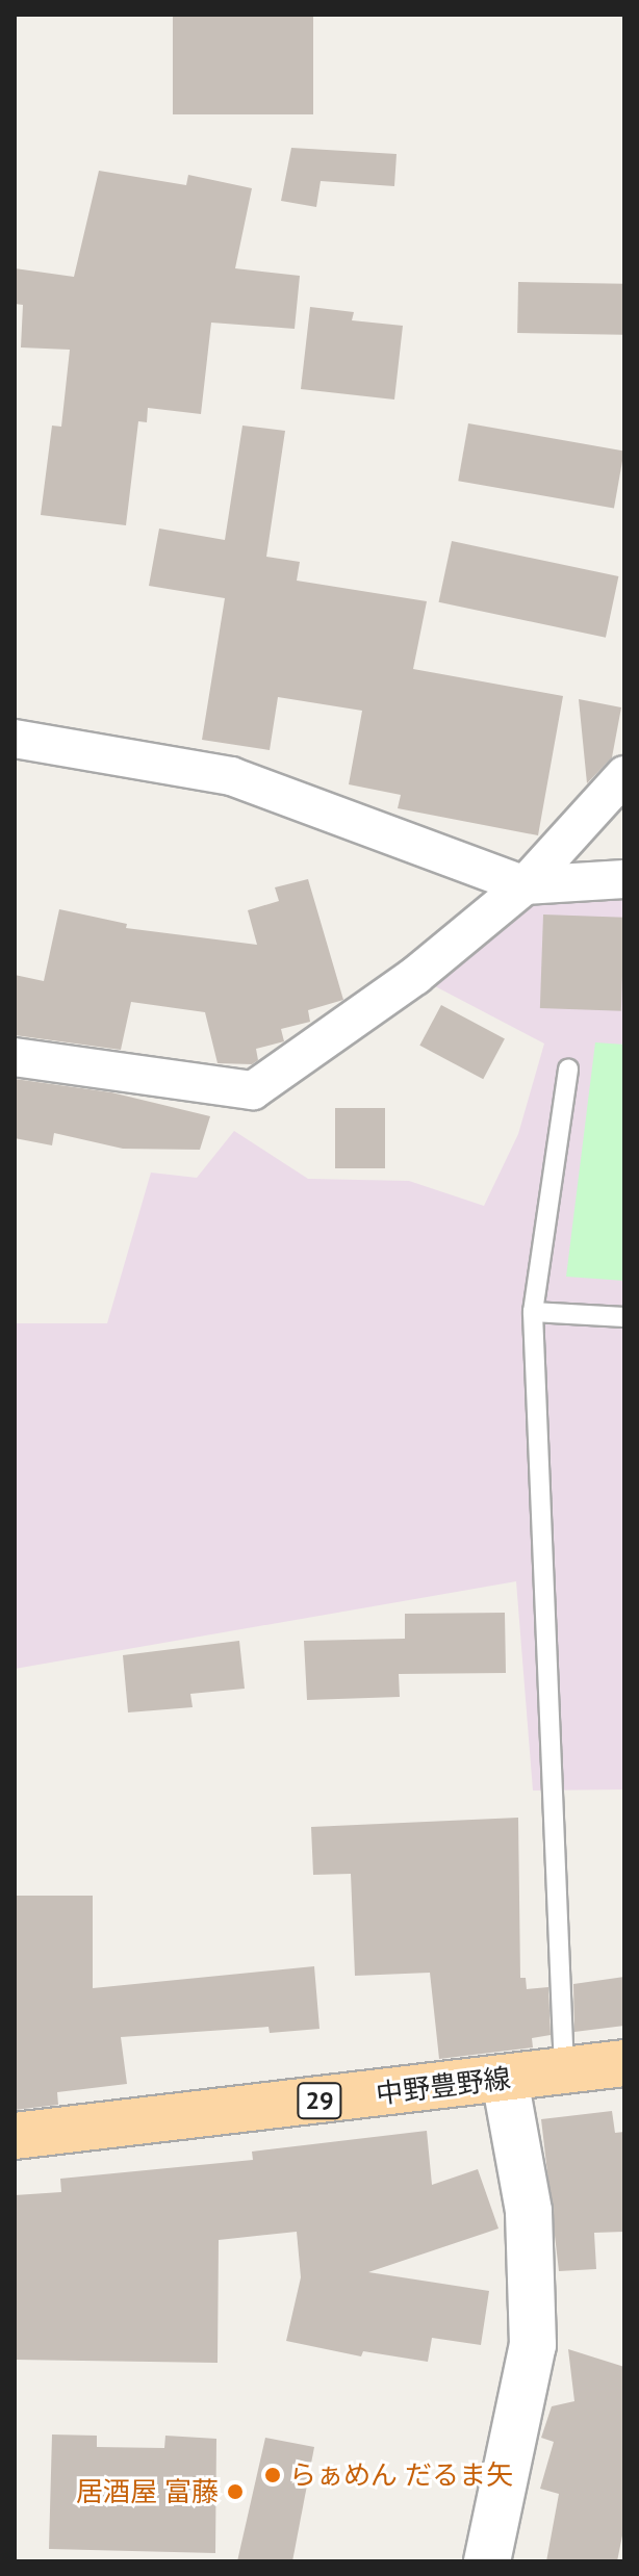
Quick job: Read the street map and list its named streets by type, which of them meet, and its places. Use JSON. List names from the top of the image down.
{
  "streets": {
    "main road": ["中野豊野線", "29"]
  },
  "places": ["らぁめん だるま矢", "居酒屋 富藤"]
}
